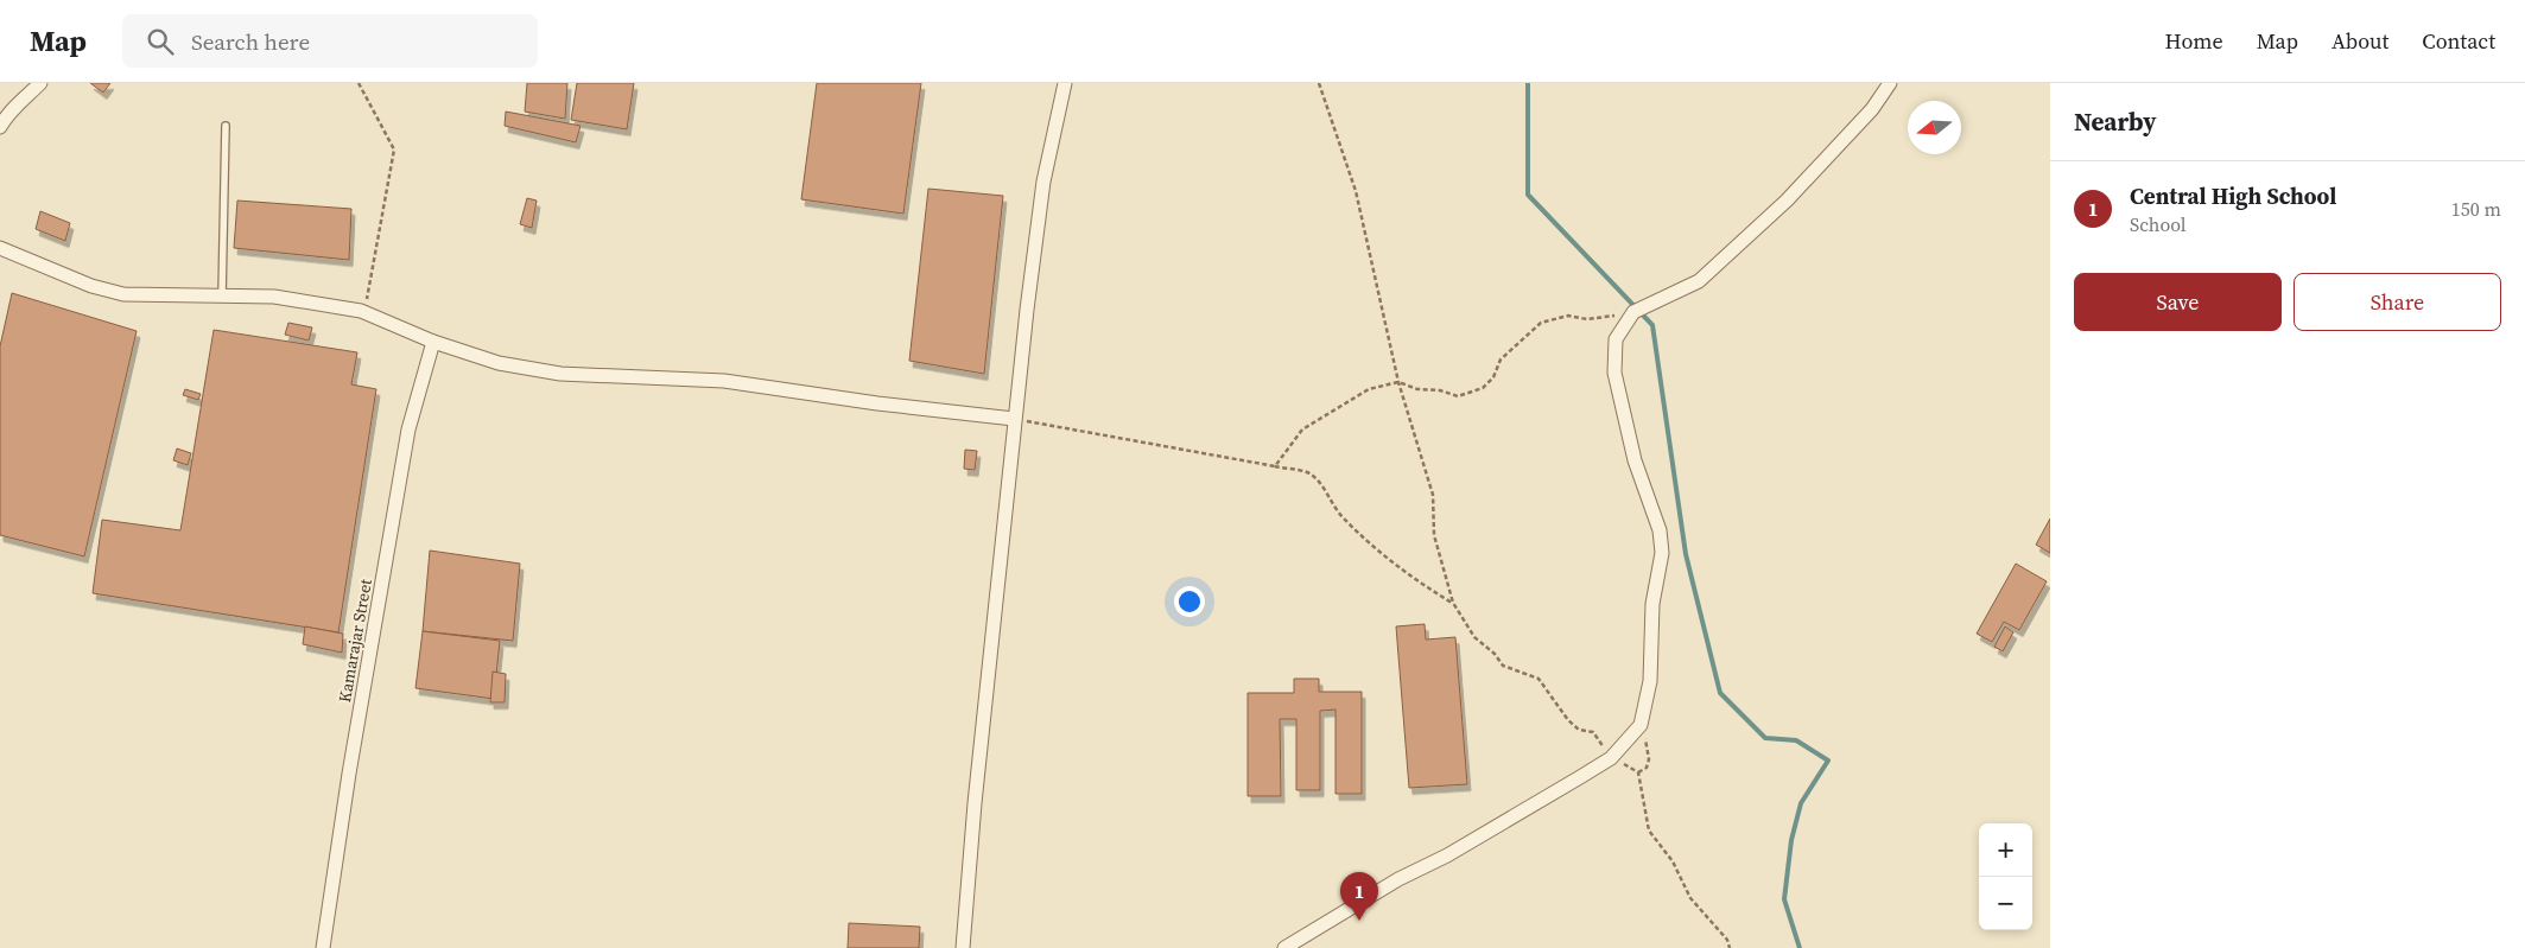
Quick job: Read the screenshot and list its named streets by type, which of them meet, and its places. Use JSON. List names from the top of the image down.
{
  "streets": {
    "street": ["Kamarajar Street"]
  },
  "north": "left",
  "page": {
    "header": "Map",
    "search": "Search here",
    "nav": [
      "Home",
      "Map",
      "About",
      "Contact"
    ],
    "heading": "Nearby",
    "list": [
      {
        "mark": "1",
        "name": "Central High School",
        "note": "School",
        "value": "150 m"
      }
    ],
    "buttons": ["Save", "Share"],
    "map_buttons": ["+", "−"],
    "pins": "1"
  }
}
